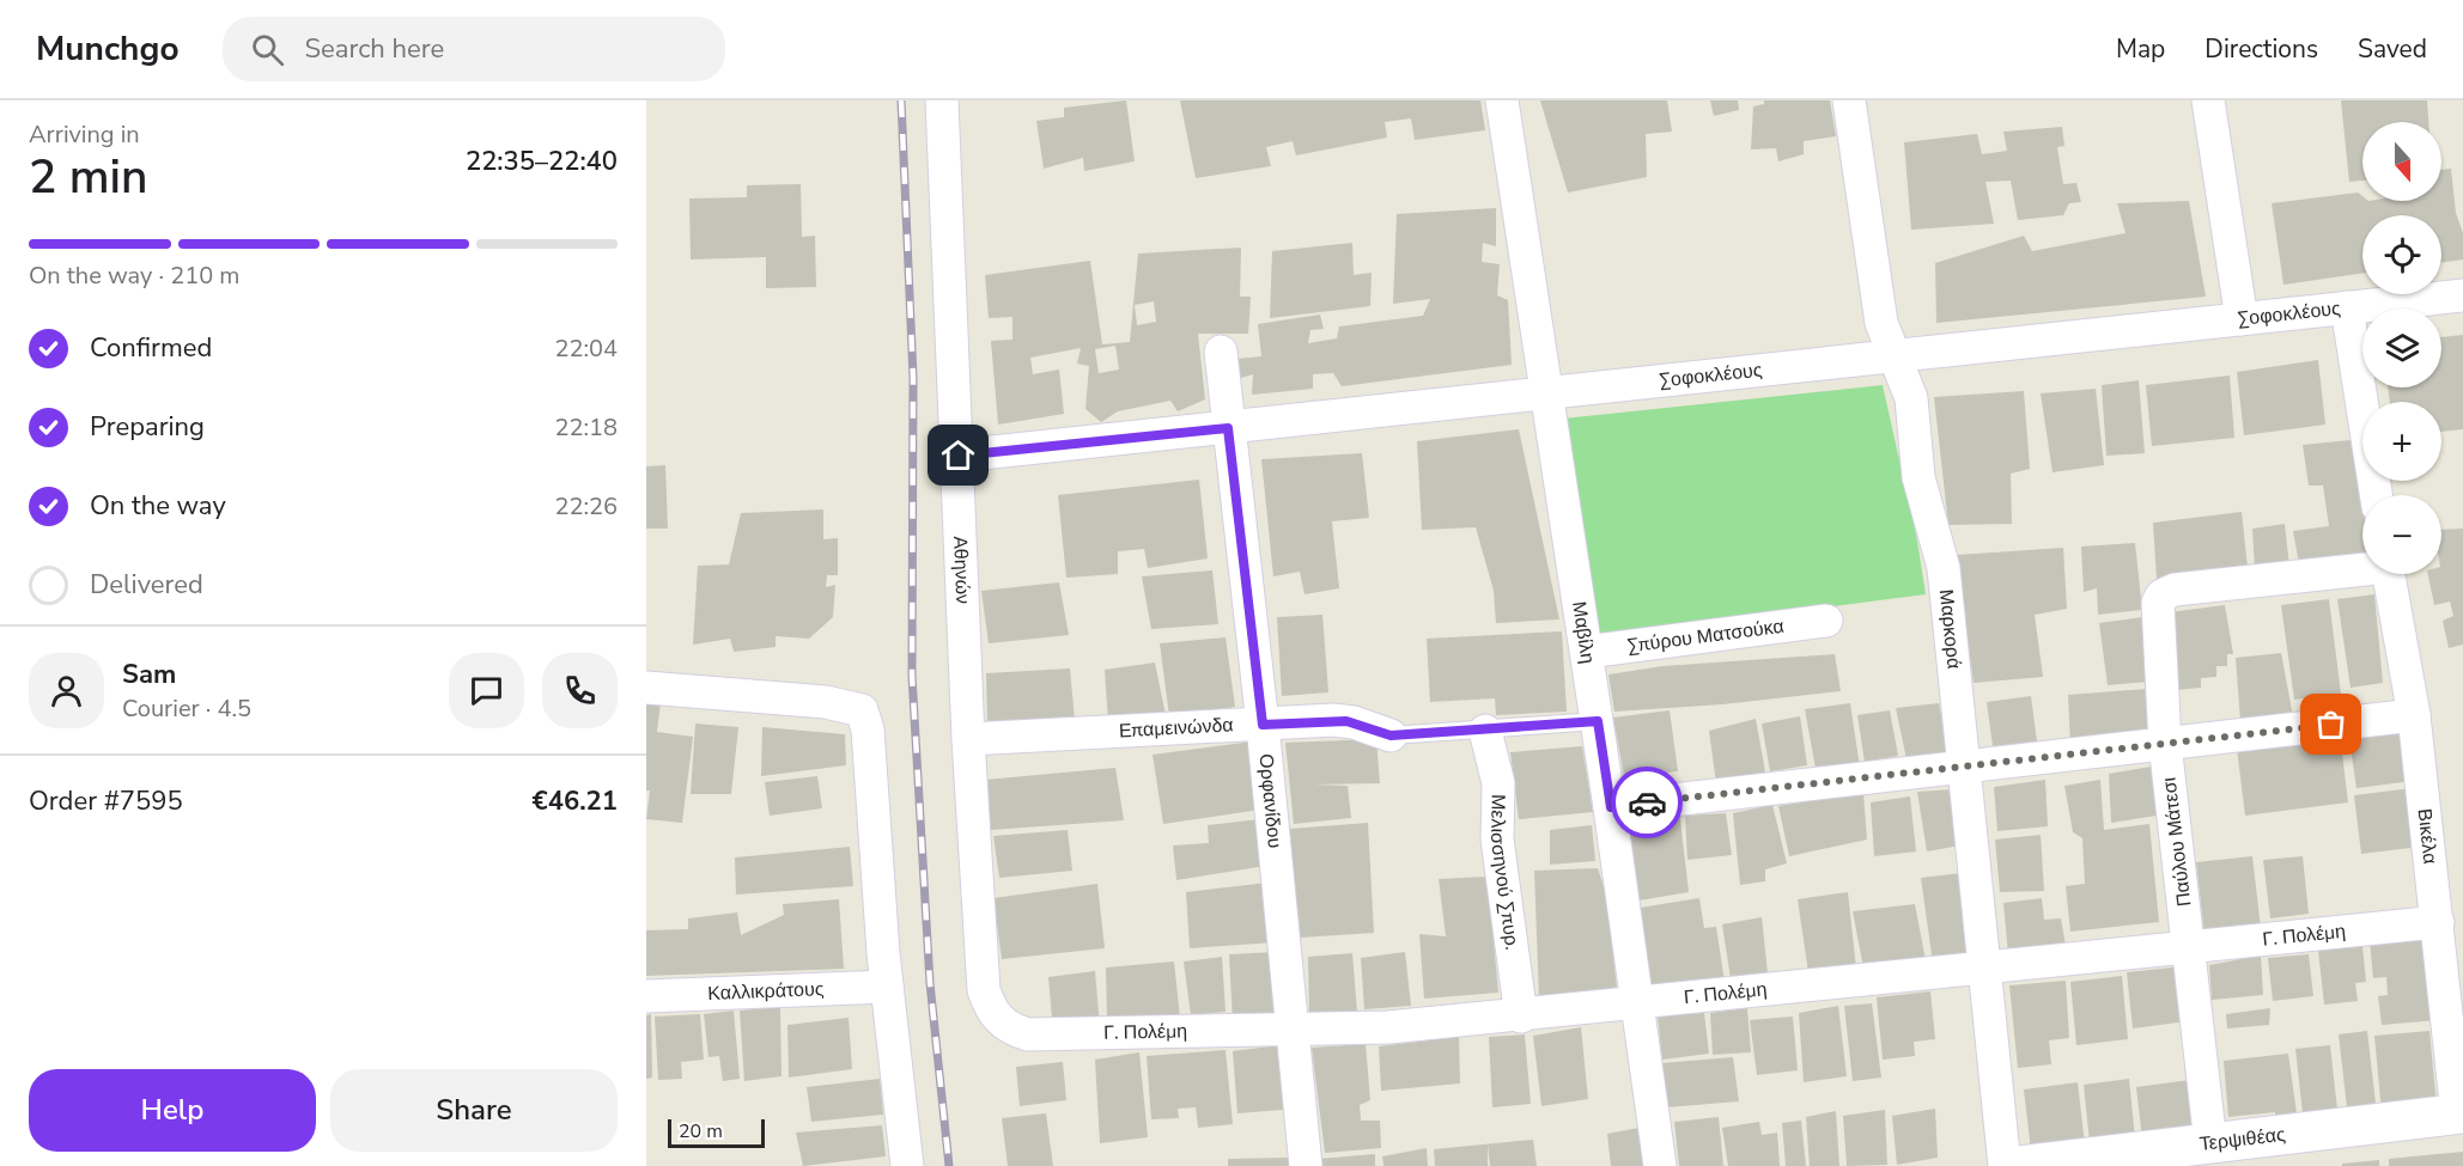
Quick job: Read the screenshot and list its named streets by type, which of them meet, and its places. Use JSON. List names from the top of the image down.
{
  "streets": {
    "street": [
      "Σοφοκλέους",
      "Αθηνών",
      "Μαρκορά",
      "Μαβίλη",
      "Σπύρου Ματσούκα",
      "Επαμεινώνδα",
      "Ορφανίδου",
      "Βικέλα",
      "Παύλου Μάτεσι",
      "Μελισσηνού Σπυρ.",
      "Γ. Πολέμη",
      "Καλλικράτους",
      "Τερψιθέας"
    ]
  },
  "crossings": [
    ["Σοφοκλέους", "Αθηνών"],
    ["Σοφοκλέους", "Μαρκορά"],
    ["Σοφοκλέους", "Μαβίλη"],
    ["Σοφοκλέους", "Ορφανίδου"],
    ["Αθηνών", "Επαμεινώνδα"],
    ["Αθηνών", "Γ. Πολέμη"],
    ["Μαρκορά", "Γ. Πολέμη"],
    ["Μαβίλη", "Σπύρου Ματσούκα"],
    ["Μαβίλη", "Επαμεινώνδα"],
    ["Μαβίλη", "Γ. Πολέμη"],
    ["Επαμεινώνδα", "Ορφανίδου"],
    ["Επαμεινώνδα", "Μελισσηνού Σπυρ."],
    ["Ορφανίδου", "Γ. Πολέμη"],
    ["Βικέλα", "Γ. Πολέμη"],
    ["Βικέλα", "Τερψιθέας"],
    ["Παύλου Μάτεσι", "Γ. Πολέμη"],
    ["Παύλου Μάτεσι", "Τερψιθέας"],
    ["Μελισσηνού Σπυρ.", "Γ. Πολέμη"]
  ],
  "scale_bar": "20 m",
  "north": "bottom",
  "page": {
    "header": "Munchgo",
    "search": "Search here",
    "nav": ["Map", "Directions", "Saved"],
    "heading": ["2 min", "Arriving in", "22:35–22:40"],
    "panel": [
      "Sam",
      "Courier · 4.5",
      "Order #7595",
      "€46.21"
    ],
    "map_buttons": ["+", "−"],
    "bar": "On the way · 210 m",
    "list": [
      ["Confirmed", "22:04"],
      ["Preparing", "22:18"],
      ["On the way", "22:26"],
      "Delivered"
    ],
    "buttons": ["Help", "Share"],
    "scale": "20 m"
  }
}
